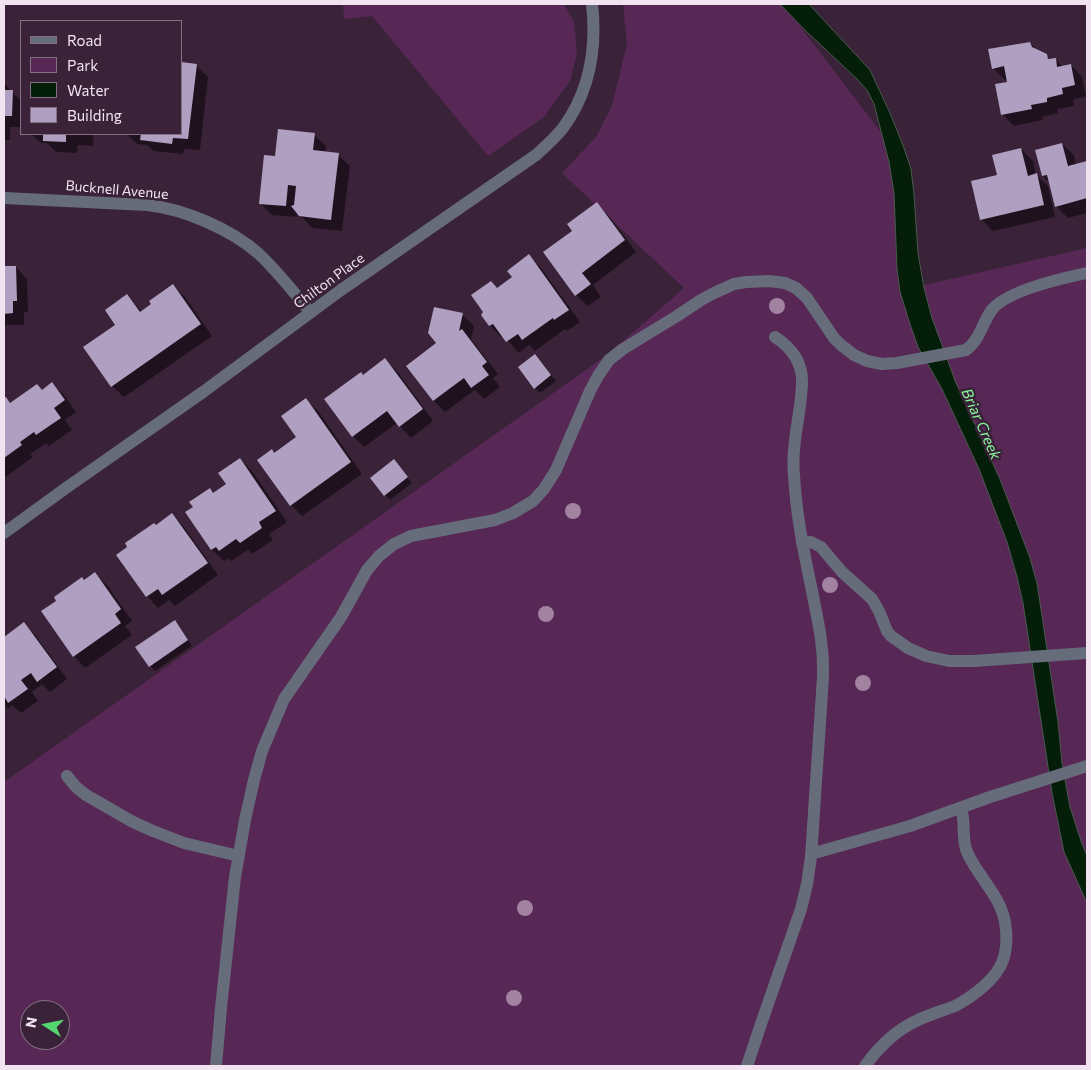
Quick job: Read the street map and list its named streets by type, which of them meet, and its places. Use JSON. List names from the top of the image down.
{
  "streets": {
    "street": ["Bucknell Avenue", "Chilton Place"]
  },
  "crossings": [
    ["Bucknell Avenue", "Chilton Place"]
  ],
  "water": ["Briar Creek"],
  "legend": [
    "Road",
    "Park",
    "Water",
    "Building"
  ],
  "north": "left"
}
